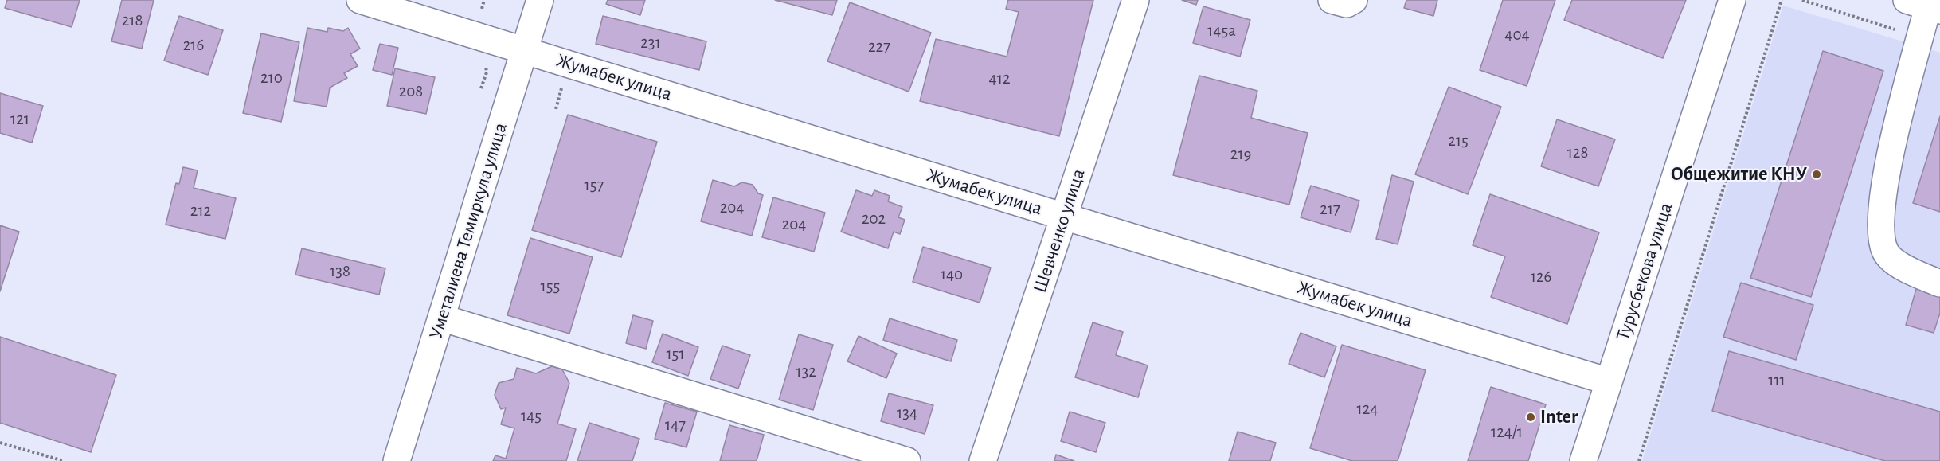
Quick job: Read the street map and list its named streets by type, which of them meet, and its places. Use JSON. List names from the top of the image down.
{
  "streets": {
    "street": [
      "Жумабек улица",
      "Уметалиева Темиркула улица",
      "Шевченко улица",
      "Турусбекова улица"
    ]
  },
  "crossings": [
    ["Жумабек улица", "Уметалиева Темиркула улица"],
    ["Жумабек улица", "Шевченко улица"],
    ["Жумабек улица", "Турусбекова улица"]
  ],
  "places": ["Общежитие КНУ", "Inter"],
  "house_numbers": [
    "218",
    "145a",
    "404",
    "231",
    "216",
    "227",
    "210",
    "412",
    "208",
    "121",
    "215",
    "128",
    "219",
    "157",
    "204",
    "217",
    "212",
    "202",
    "204",
    "138",
    "140",
    "126",
    "155",
    "151",
    "132",
    "111",
    "124",
    "134",
    "145",
    "147",
    "124/1"
  ]
}
